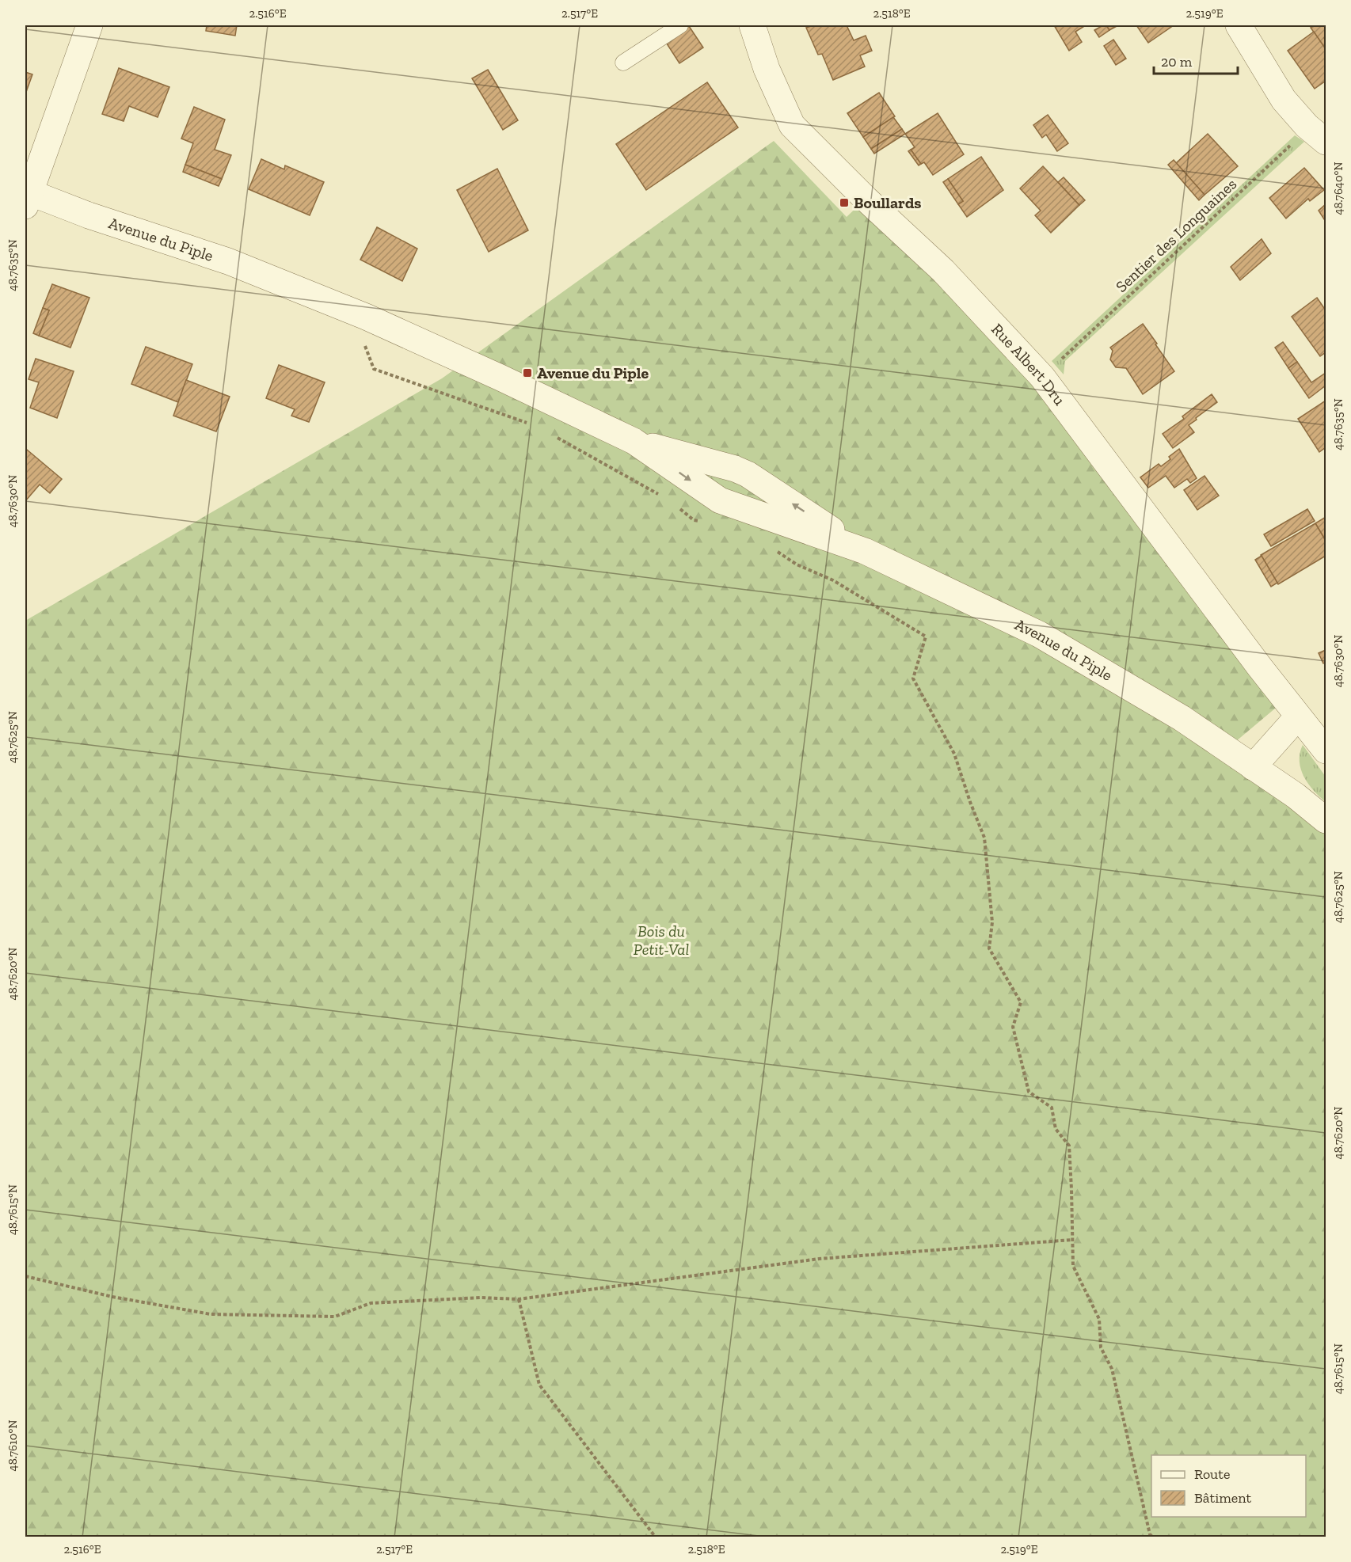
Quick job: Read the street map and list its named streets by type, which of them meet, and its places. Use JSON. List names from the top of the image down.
{
  "streets": {
    "street": ["Avenue du Piple", "Rue Albert Dru"],
    "path": ["Sentier des Longuaines"]
  },
  "crossings": [
    ["Sentier des Longuaines", "Rue Albert Dru"]
  ],
  "parks": ["Bois du Petit-Val"],
  "places": {
    "transit": ["Boullards", "Avenue du Piple"]
  },
  "legend": ["Route", "Bâtiment"],
  "scale_bar": "20 m",
  "coordinates": [
    "2.516°E",
    "2.517°E",
    "2.518°E",
    "2.519°E",
    "48.7640°N",
    "48.7635°N",
    "48.7630°N",
    "48.7625°N",
    "48.7620°N",
    "48.7615°N",
    "48.7610°N"
  ]
}
